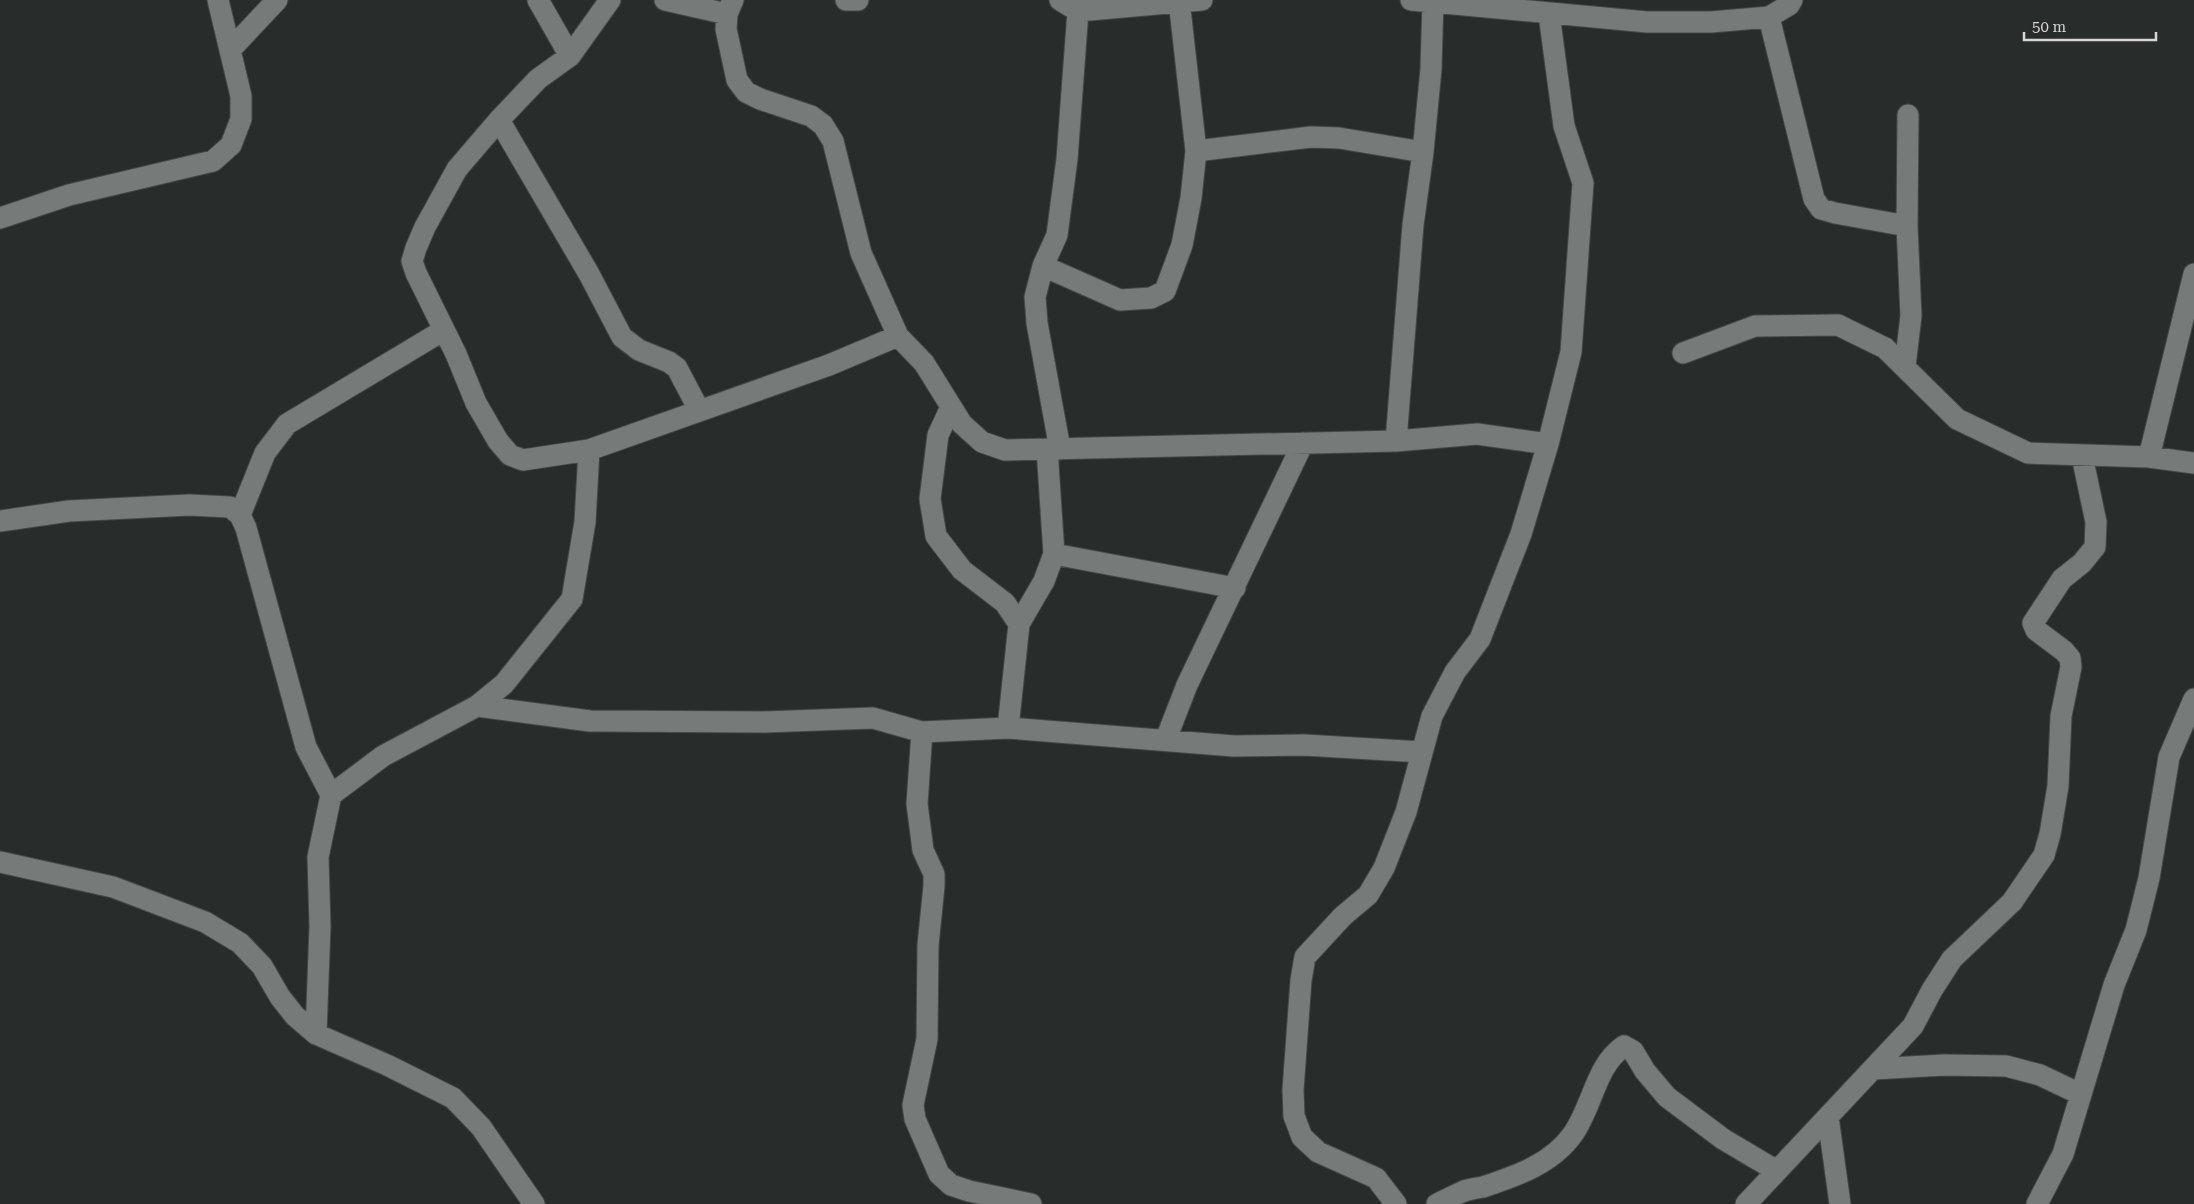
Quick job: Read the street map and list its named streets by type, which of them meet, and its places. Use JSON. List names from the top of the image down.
{
  "scale_bar": "50 m"
}
